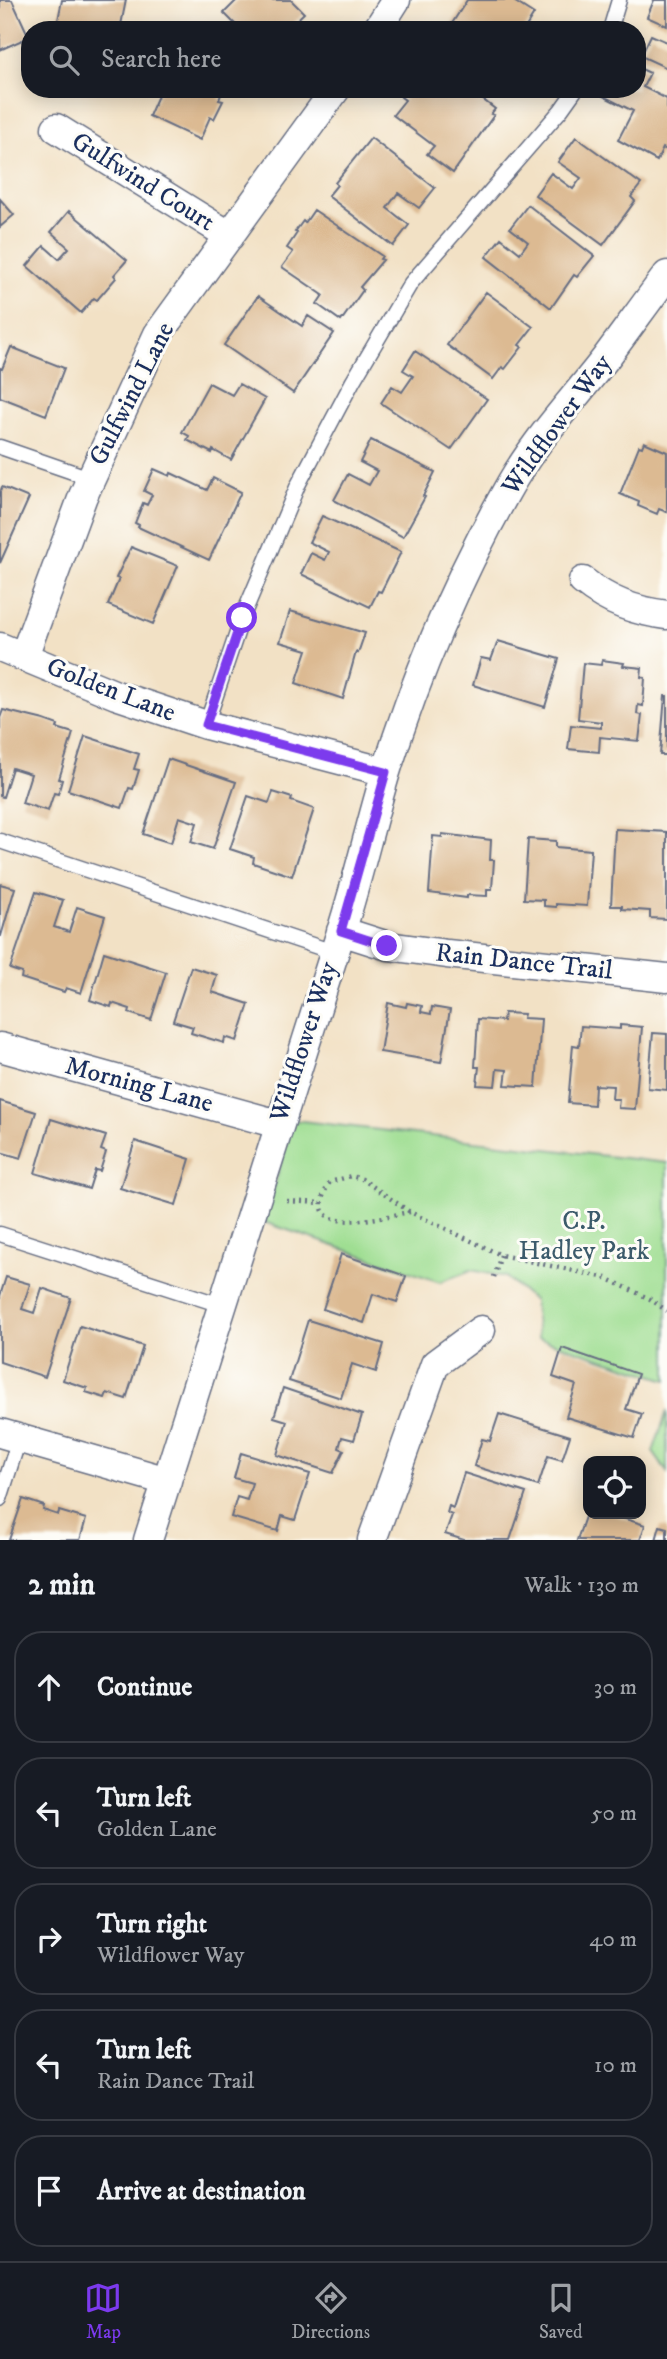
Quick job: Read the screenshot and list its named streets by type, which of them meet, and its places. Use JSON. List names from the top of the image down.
{
  "streets": {
    "street": [
      "Gulfwind Court",
      "Gulfwind Lane",
      "Wildflower Way",
      "Golden Lane",
      "Rain Dance Trail",
      "Morning Lane"
    ]
  },
  "crossings": [
    ["Gulfwind Court", "Gulfwind Lane"],
    ["Gulfwind Lane", "Golden Lane"],
    ["Wildflower Way", "Golden Lane"],
    ["Wildflower Way", "Rain Dance Trail"],
    ["Wildflower Way", "Morning Lane"]
  ],
  "parks": ["C.P. Hadley Park"],
  "page": {
    "search": "Search here",
    "heading": ["2 min", "Walk · 130 m"],
    "list": [
      ["Continue", "30 m"],
      ["Turn left", "Golden Lane", "50 m"],
      ["Turn right", "Wildflower Way", "40 m"],
      ["Turn left", "Rain Dance Trail", "10 m"],
      "Arrive at destination"
    ],
    "nav": ["Map", "Directions", "Saved"]
  }
}
